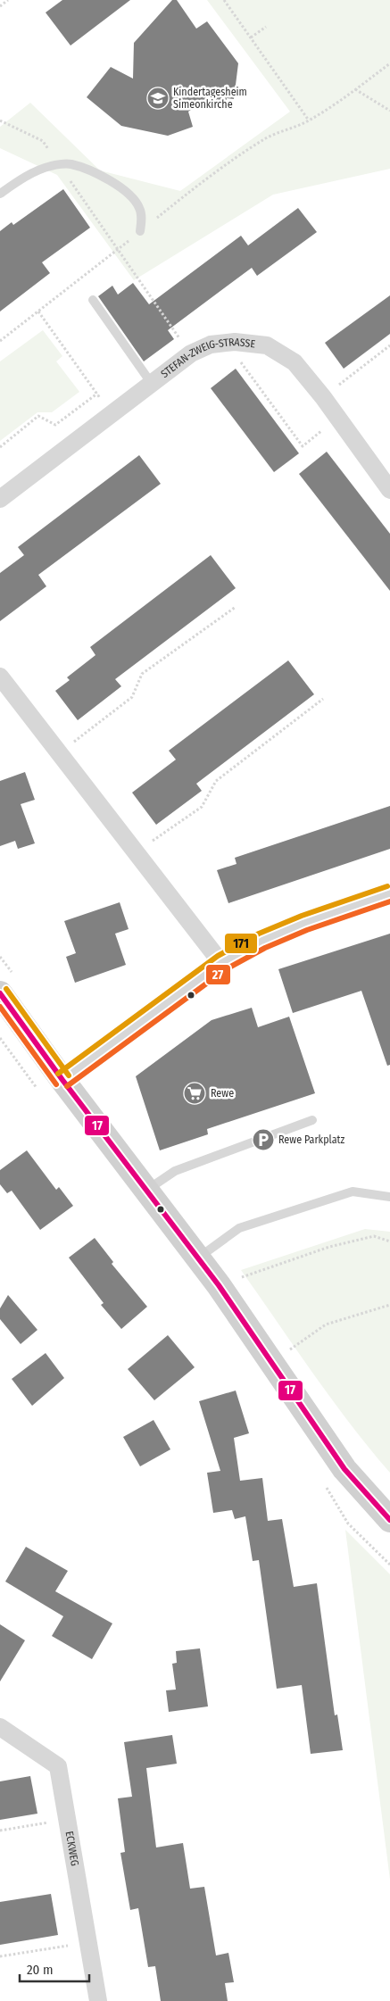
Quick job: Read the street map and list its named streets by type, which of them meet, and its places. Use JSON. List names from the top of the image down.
{
  "streets": {
    "street": ["STEFAN-ZWEIG-STRASSE", "ECKWEG"]
  },
  "places": {
    "school or university": ["Kindertagesheim Simeonkirche"],
    "supermarket": ["Rewe"],
    "parking": ["Rewe Parkplatz"]
  },
  "lines": ["transit line 171", "transit line 27", "transit line 17"],
  "scale_bar": "20 m"
}
